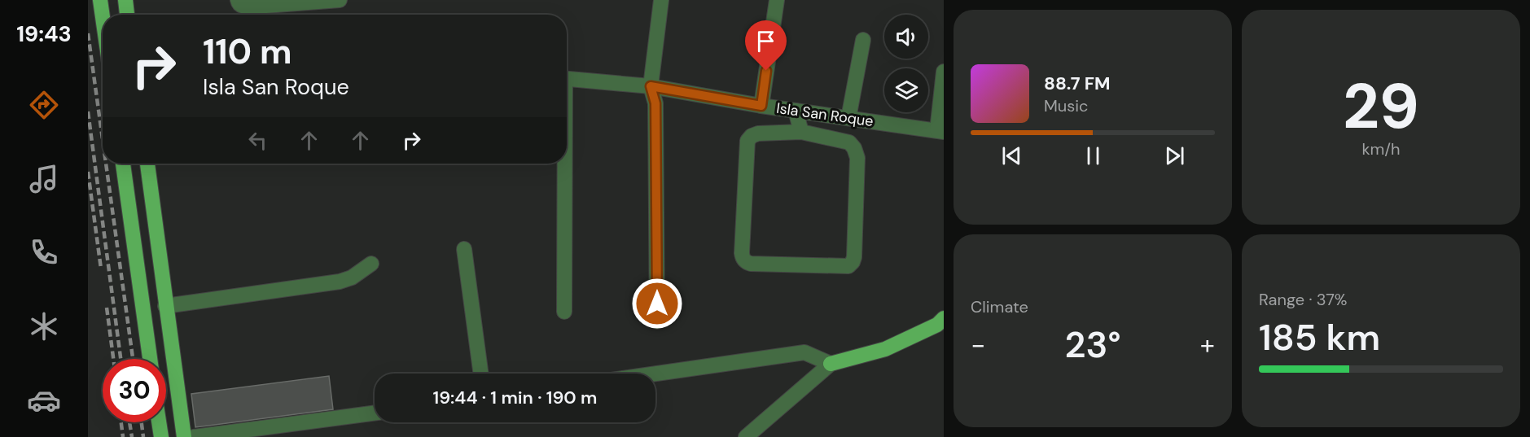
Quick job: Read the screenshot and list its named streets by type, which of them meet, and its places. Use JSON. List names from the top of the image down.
{
  "streets": {
    "street": ["Isla San Roque"]
  },
  "page": {
    "tabs": "19:43",
    "tile": [
      ["29", "km/h"],
      "Climate",
      ["Range · 37%", "185 km"]
    ],
    "turn": ["110 m", "Isla San Roque"],
    "song": ["88.7 FM", "Music"],
    "heat": ["−", "23°", "+"],
    "limit": "30",
    "trip": "19:44 · 1 min · 190 m"
  }
}
